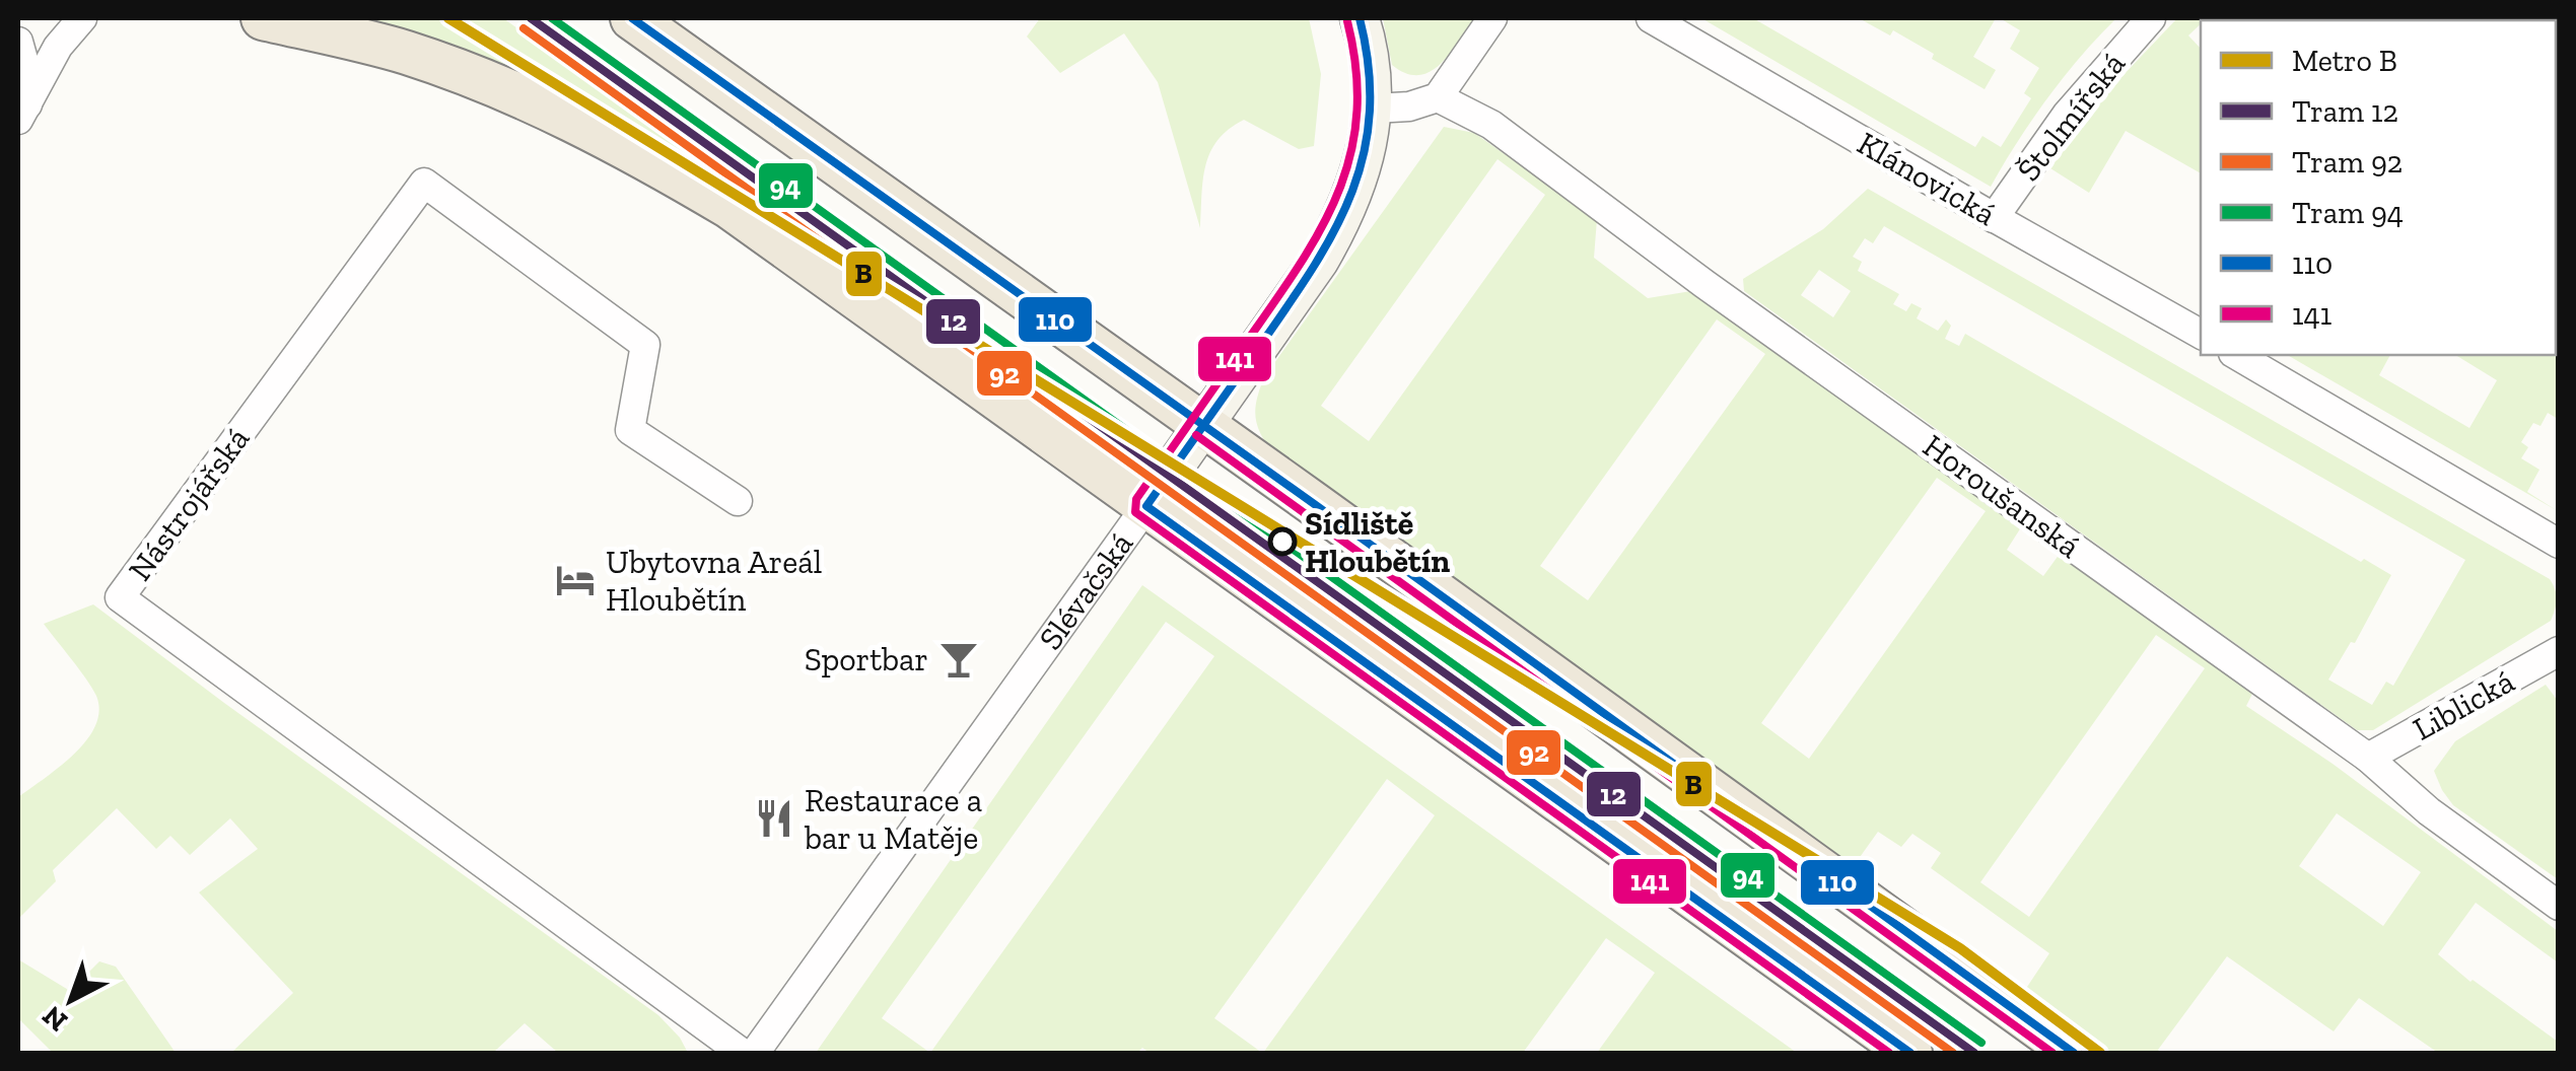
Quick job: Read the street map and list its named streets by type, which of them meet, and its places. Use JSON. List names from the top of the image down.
{
  "streets": {
    "street": [
      "Štolmířská",
      "Klánovická",
      "Horoušanská",
      "Nástrojářská",
      "Slévačská",
      "Liblická"
    ]
  },
  "crossings": [
    ["Štolmířská", "Klánovická"],
    ["Horoušanská", "Liblická"]
  ],
  "places": {
    "other": ["Sídliště Hloubětín"],
    "hotel": ["Ubytovna Areál Hloubětín"],
    "bar": ["Sportbar"],
    "restaurant": ["Restaurace a bar u Matěje"]
  },
  "lines": [
    "metro line B",
    "tram line 12",
    "tram line 94",
    "transit line 110",
    "transit line 141",
    "tram line 92"
  ],
  "legend": [
    "Metro B",
    "Tram 12",
    "Tram 92",
    "Tram 94",
    "110",
    "141"
  ],
  "north": "bottom left"
}
